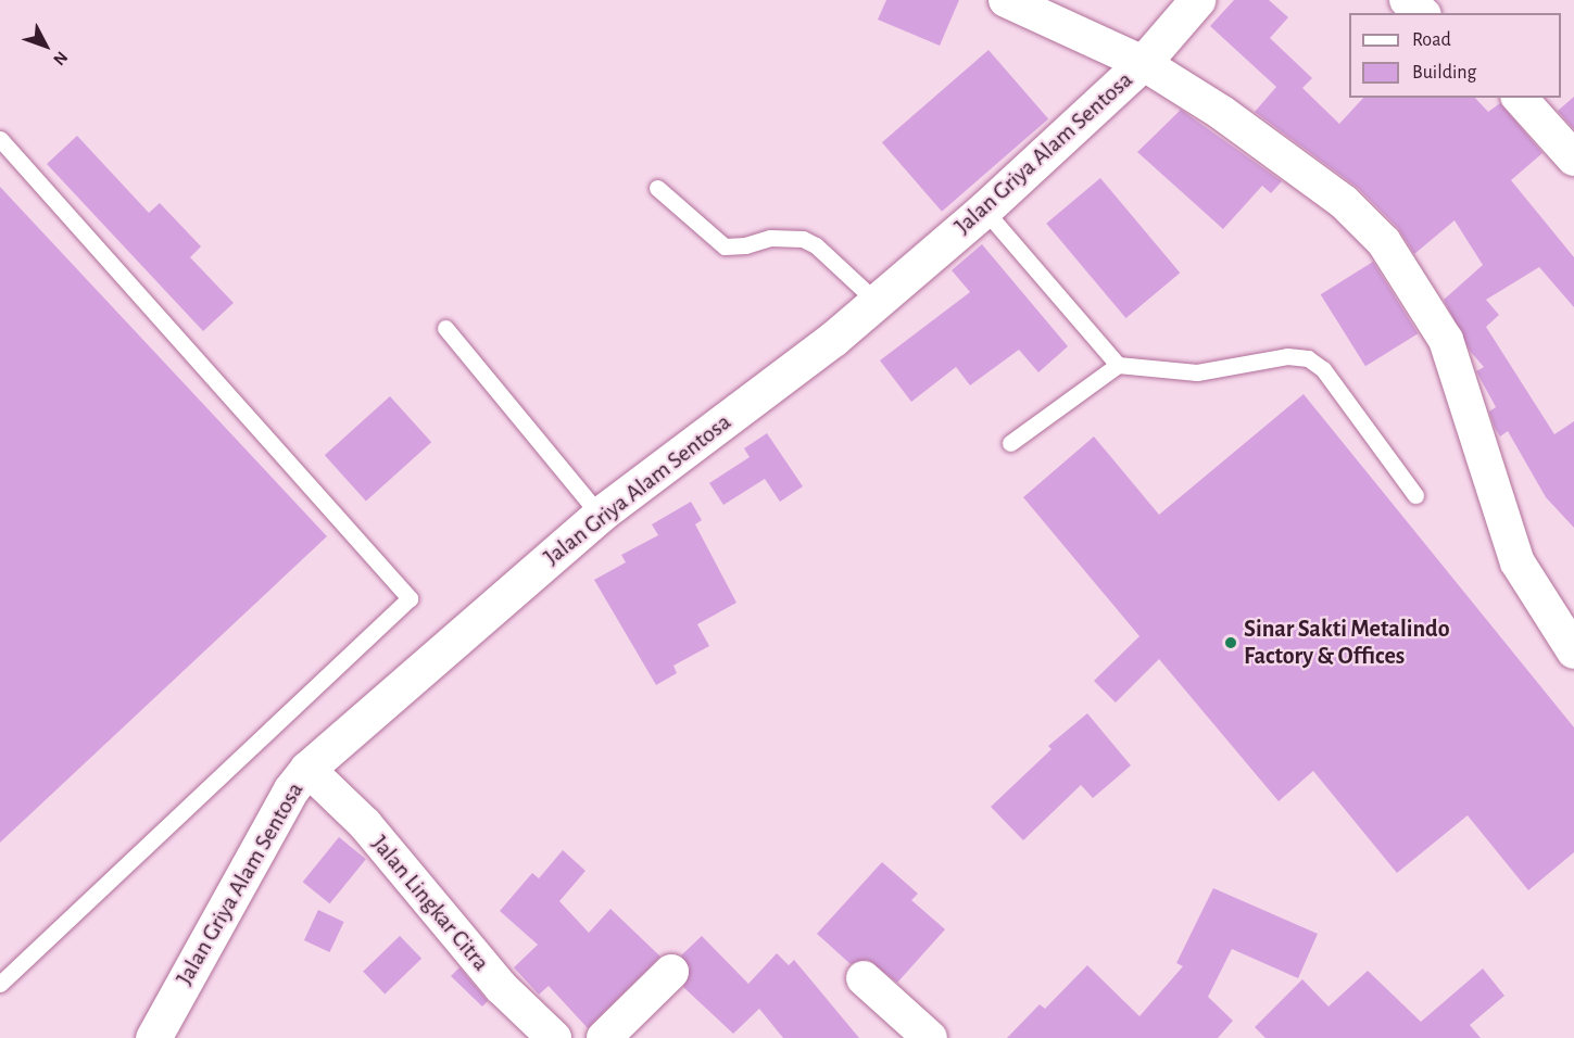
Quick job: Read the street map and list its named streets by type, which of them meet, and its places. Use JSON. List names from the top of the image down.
{
  "streets": {
    "street": ["Jalan Griya Alam Sentosa", "Jalan Lingkar Citra"]
  },
  "crossings": [
    ["Jalan Griya Alam Sentosa", "Jalan Lingkar Citra"]
  ],
  "places": ["Sinar Sakti Metalindo Factory & Offices"],
  "legend": ["Road", "Building"],
  "north": "bottom right"
}
